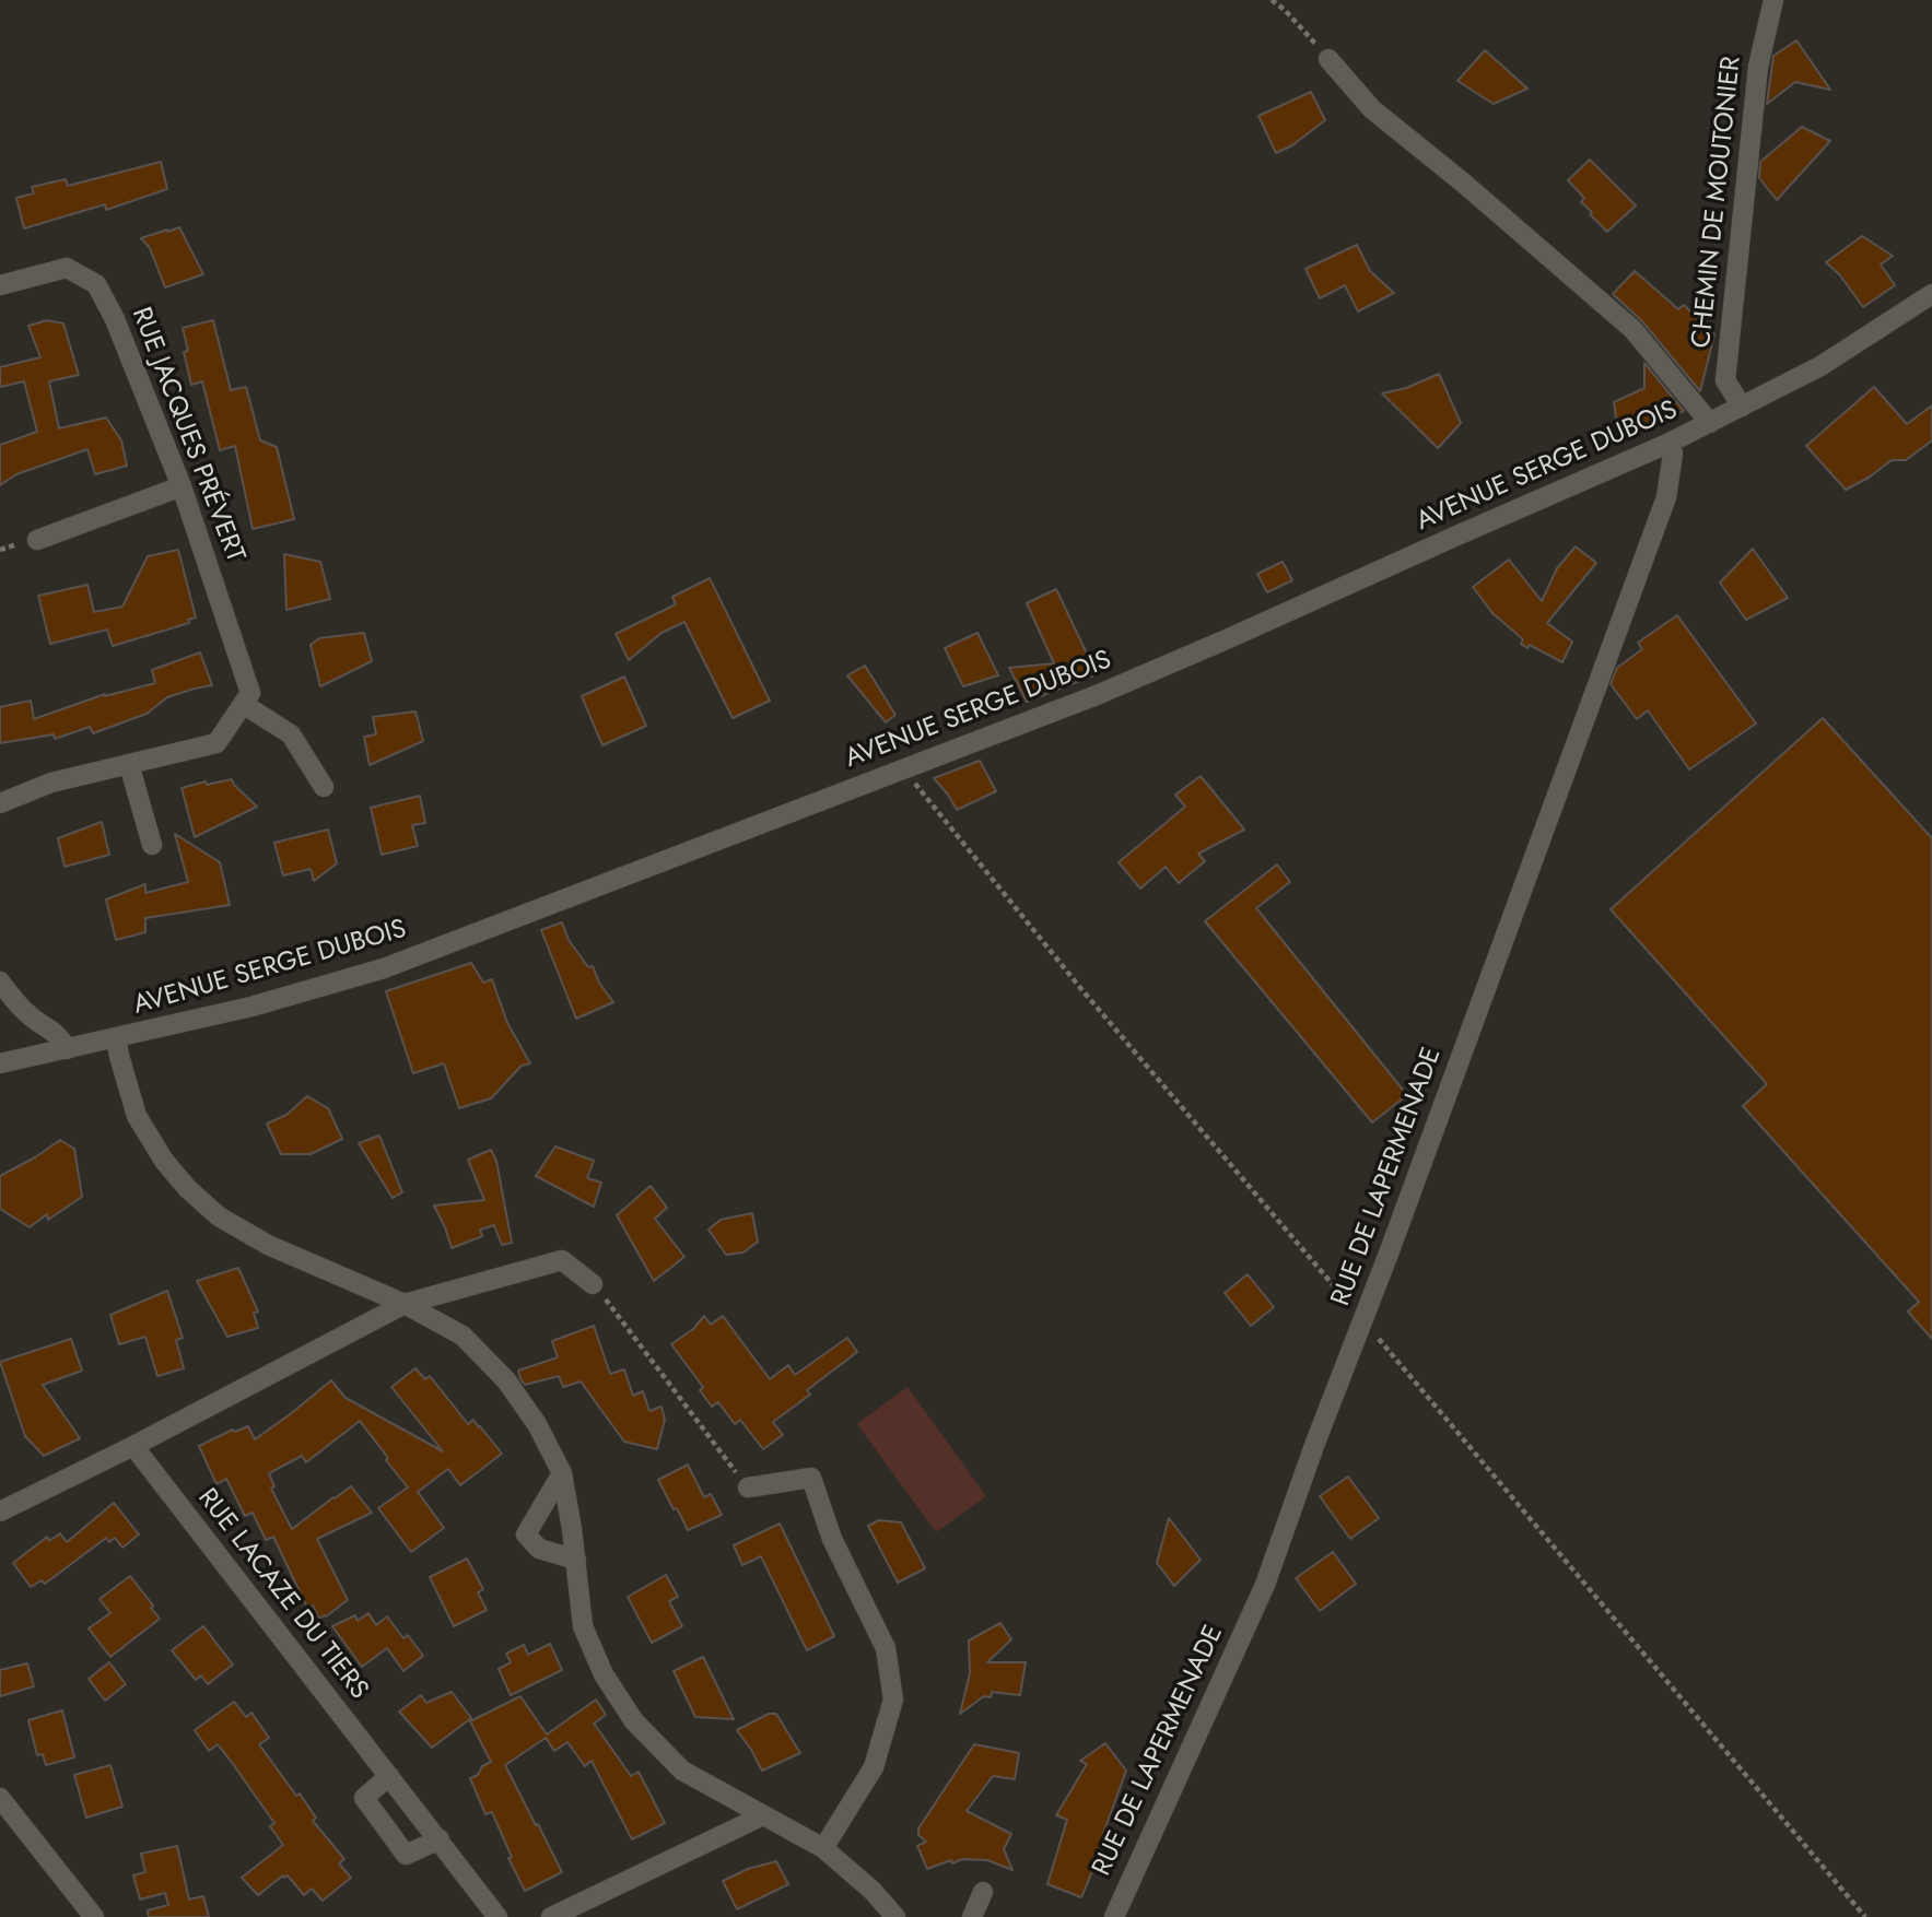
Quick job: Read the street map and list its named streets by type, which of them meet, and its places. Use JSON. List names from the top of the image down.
{
  "streets": {
    "street": [
      "CHEMIN DE MOUTONIER",
      "RUE JACQUES PRÉVERT",
      "AVENUE SERGE DUBOIS",
      "RUE DE LAPERMENADE",
      "RUE LACAZE DU TIERS"
    ]
  },
  "crossings": [
    ["CHEMIN DE MOUTONIER", "AVENUE SERGE DUBOIS"],
    ["AVENUE SERGE DUBOIS", "RUE DE LAPERMENADE"]
  ]
}
